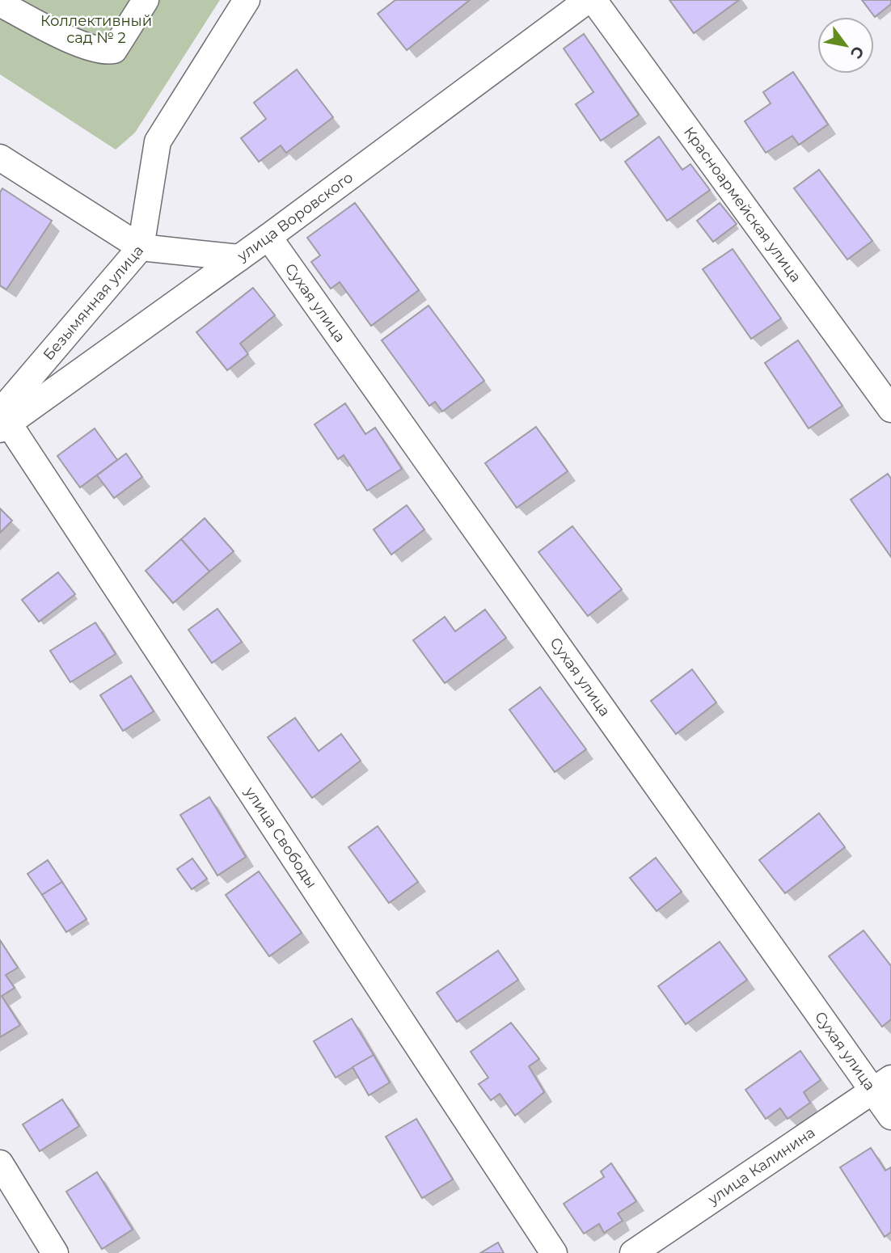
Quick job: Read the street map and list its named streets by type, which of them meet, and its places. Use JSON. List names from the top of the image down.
{
  "streets": {
    "street": [
      "Красноармейская улица",
      "улица Воровского",
      "Безымянная улица",
      "Сухая улица",
      "улица Свободы",
      "улица Калинина"
    ]
  },
  "crossings": [
    ["улица Воровского", "Безымянная улица"],
    ["улица Воровского", "Сухая улица"],
    ["улица Воровского", "улица Свободы"],
    ["Безымянная улица", "улица Свободы"],
    ["Сухая улица", "улица Калинина"]
  ],
  "parks": ["Коллективный сад № 2"],
  "north": "bottom right"
}
